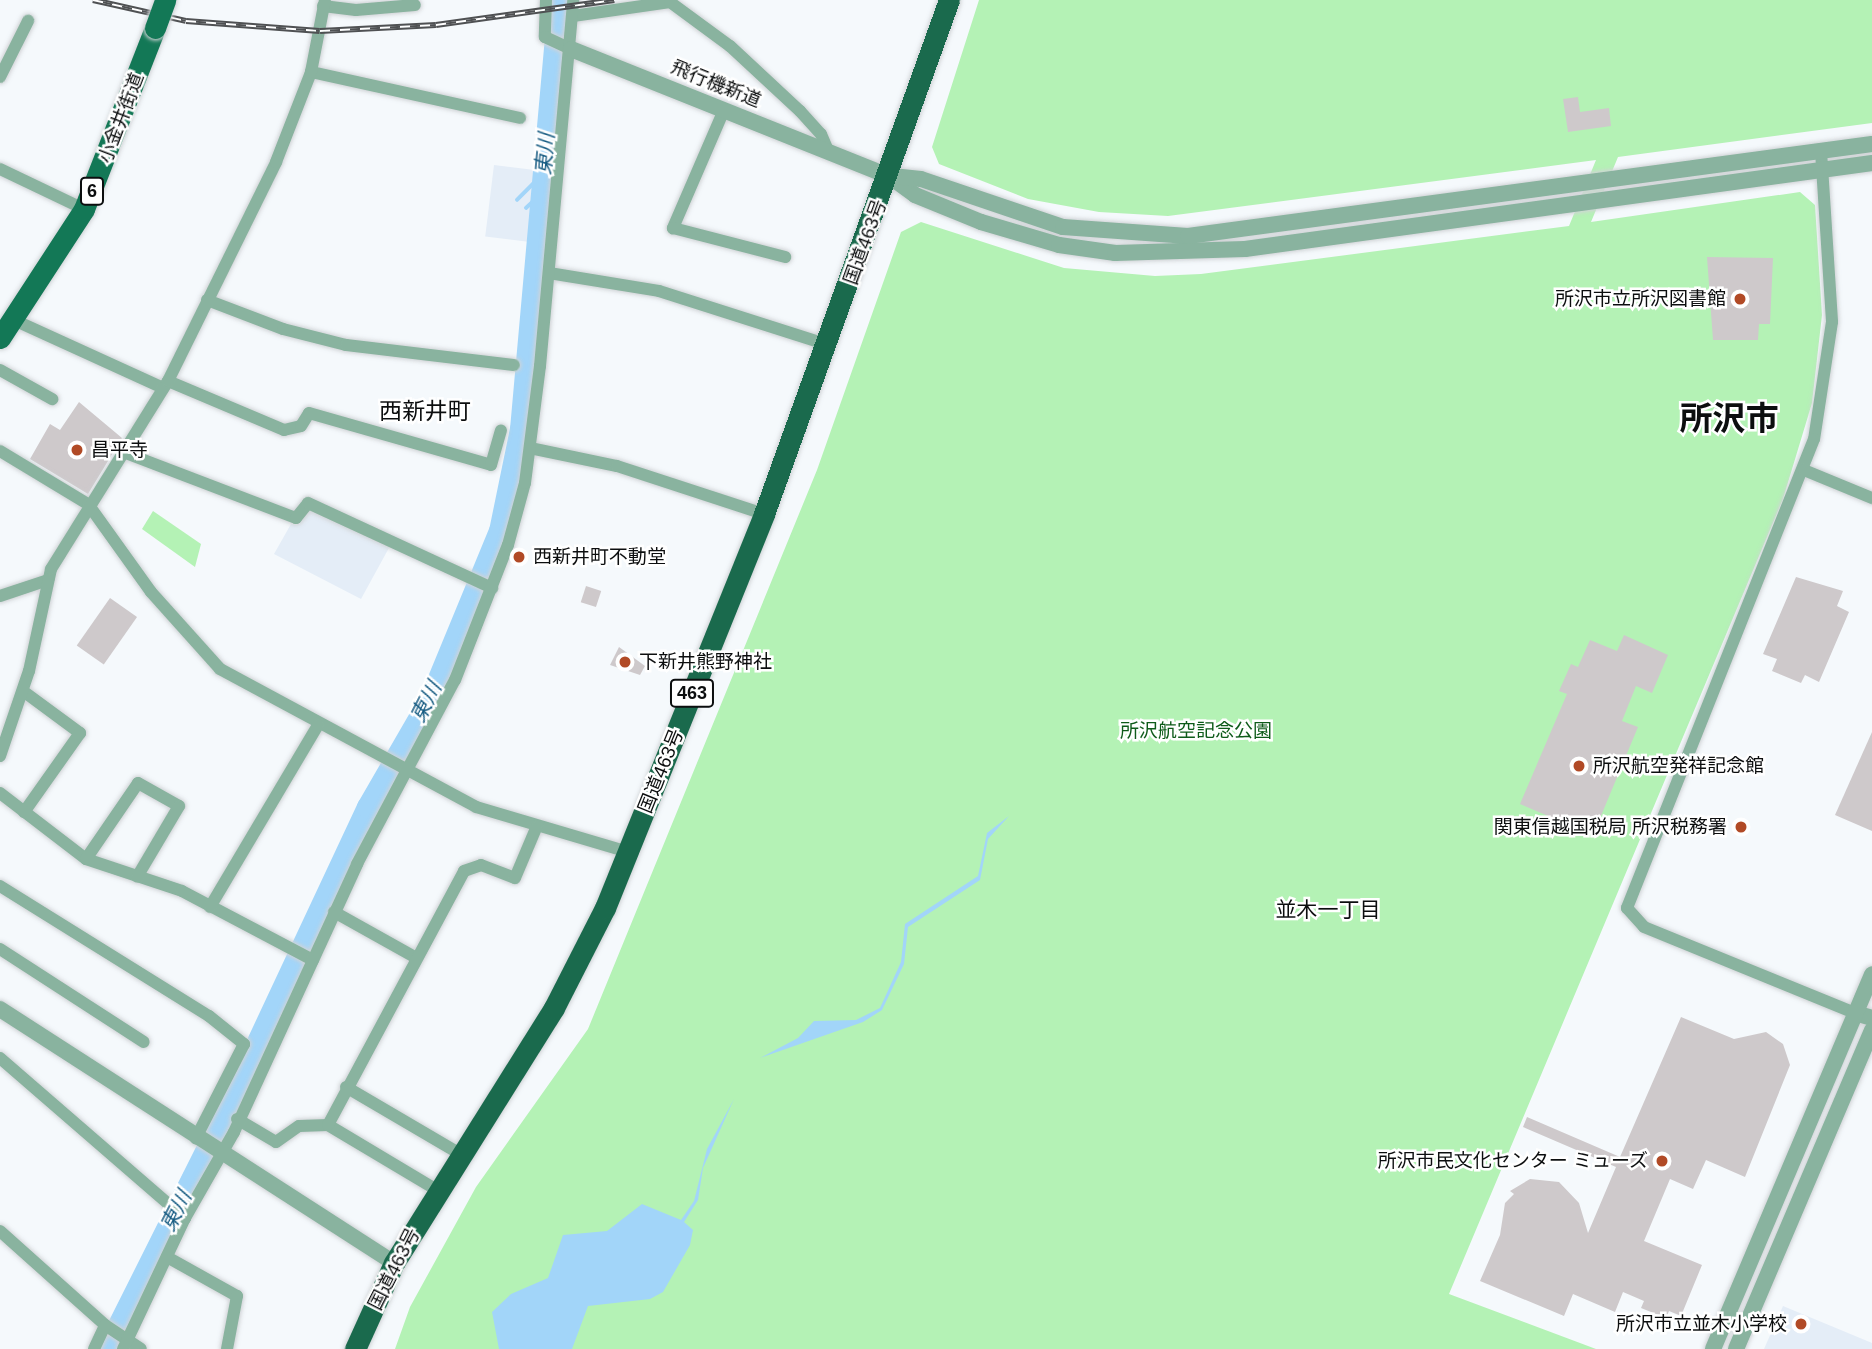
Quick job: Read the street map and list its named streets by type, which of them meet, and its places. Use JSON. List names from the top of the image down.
{
  "streets": {
    "highway": ["国道463号", "463"],
    "main road": ["小金井街道", "6"],
    "street": ["飛行機新道"]
  },
  "crossings": [
    ["飛行機新道", "国道463号"]
  ],
  "districts": ["西新井町", "所沢市", "並木一丁目"],
  "water": ["東川"],
  "parks": ["所沢航空記念公園"],
  "places": [
    "所沢市立所沢図書館",
    "昌平寺",
    "西新井町不動堂",
    "下新井熊野神社",
    "所沢航空発祥記念館",
    "関東信越国税局 所沢税務署",
    "所沢市民文化センター ミューズ",
    "所沢市立並木小学校"
  ]
}
